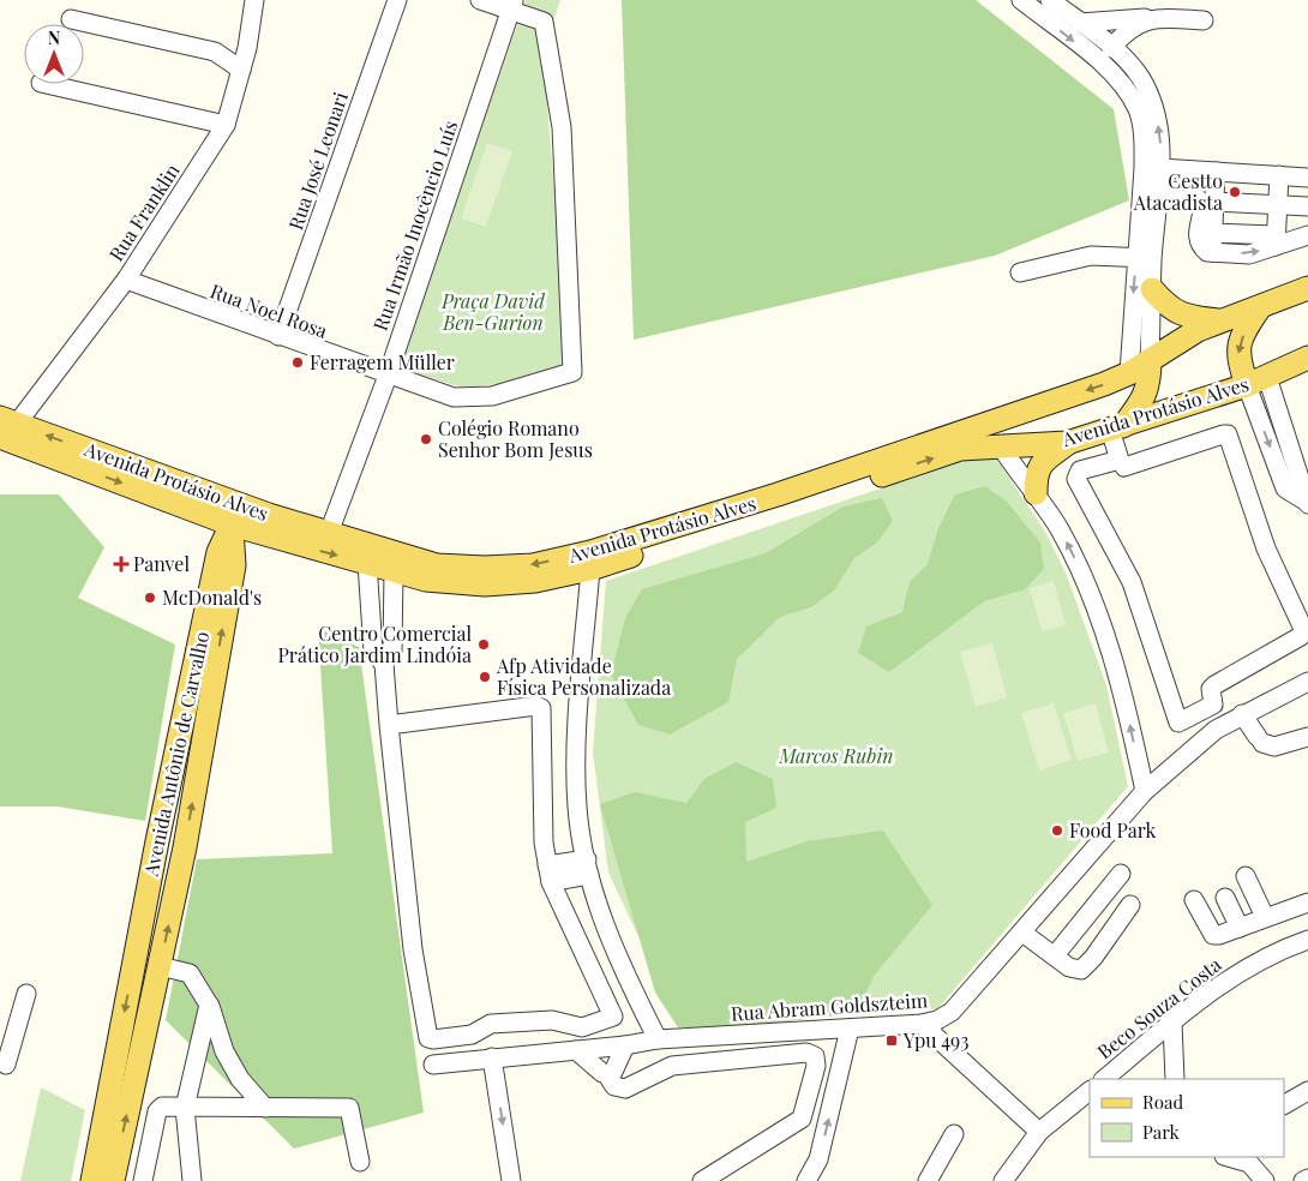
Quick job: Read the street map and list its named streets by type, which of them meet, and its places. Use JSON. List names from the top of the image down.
{
  "streets": {
    "main road": ["Avenida Protásio Alves", "Avenida Antônio de Carvalho"],
    "street": [
      "Rua José Leonari",
      "Rua Franklin",
      "Rua Irmão Inocêncio Luís",
      "Rua Noel Rosa",
      "Rua Abram Goldszteim",
      "Beco Souza Costa"
    ]
  },
  "crossings": [
    ["Rua José Leonari", "Rua Noel Rosa"],
    ["Rua Franklin", "Rua Noel Rosa"],
    ["Rua Franklin", "Avenida Protásio Alves"],
    ["Rua Irmão Inocêncio Luís", "Rua Noel Rosa"],
    ["Rua Irmão Inocêncio Luís", "Avenida Protásio Alves"],
    ["Avenida Protásio Alves", "Avenida Antônio de Carvalho"]
  ],
  "parks": ["Praça David Ben-Gurion", "Marcos Rubin"],
  "places": {
    "other": [
      "Cestto Atacadista",
      "Ferragem Müller",
      "Colégio Romano Senhor Bom Jesus",
      "McDonald's",
      "Centro Comercial Prático Jardim Lindóia",
      "Afp Atividade Física Personalizada",
      "Food Park"
    ],
    "health": ["Panvel"],
    "transit": ["Ypu 493"]
  },
  "legend": ["Road", "Park"],
  "north": "top"
}
